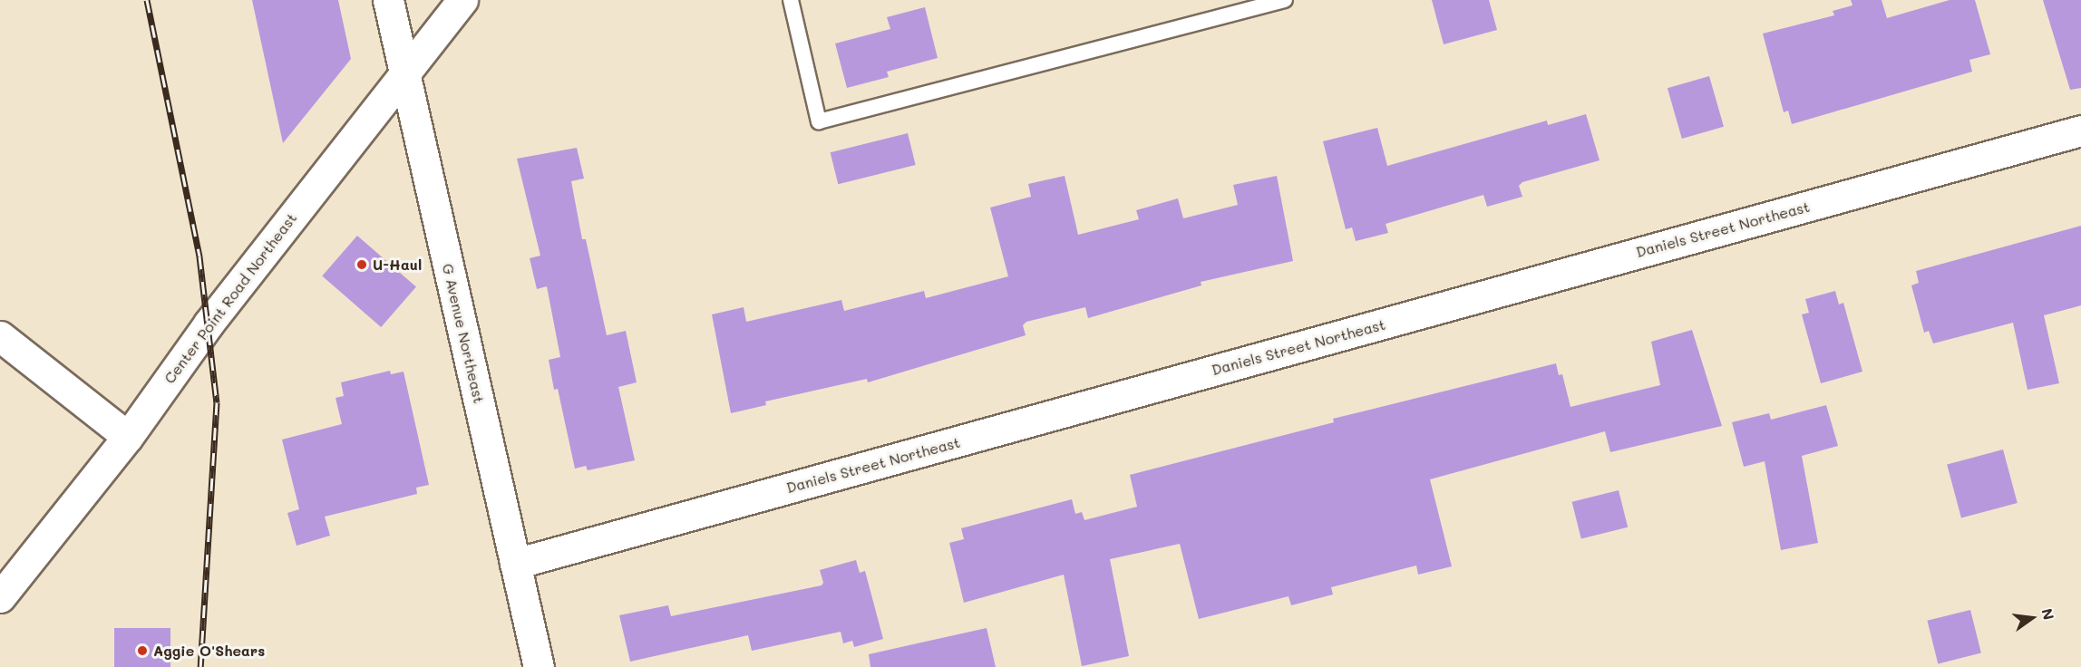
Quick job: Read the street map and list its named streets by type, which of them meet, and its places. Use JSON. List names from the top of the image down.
{
  "streets": {
    "street": ["Daniels Street Northeast", "Center Point Road Northeast", "G Avenue Northeast"]
  },
  "crossings": [
    ["Daniels Street Northeast", "G Avenue Northeast"],
    ["Center Point Road Northeast", "G Avenue Northeast"]
  ],
  "places": ["U-Haul", "Aggie O'Shears"],
  "north": "right"
}
